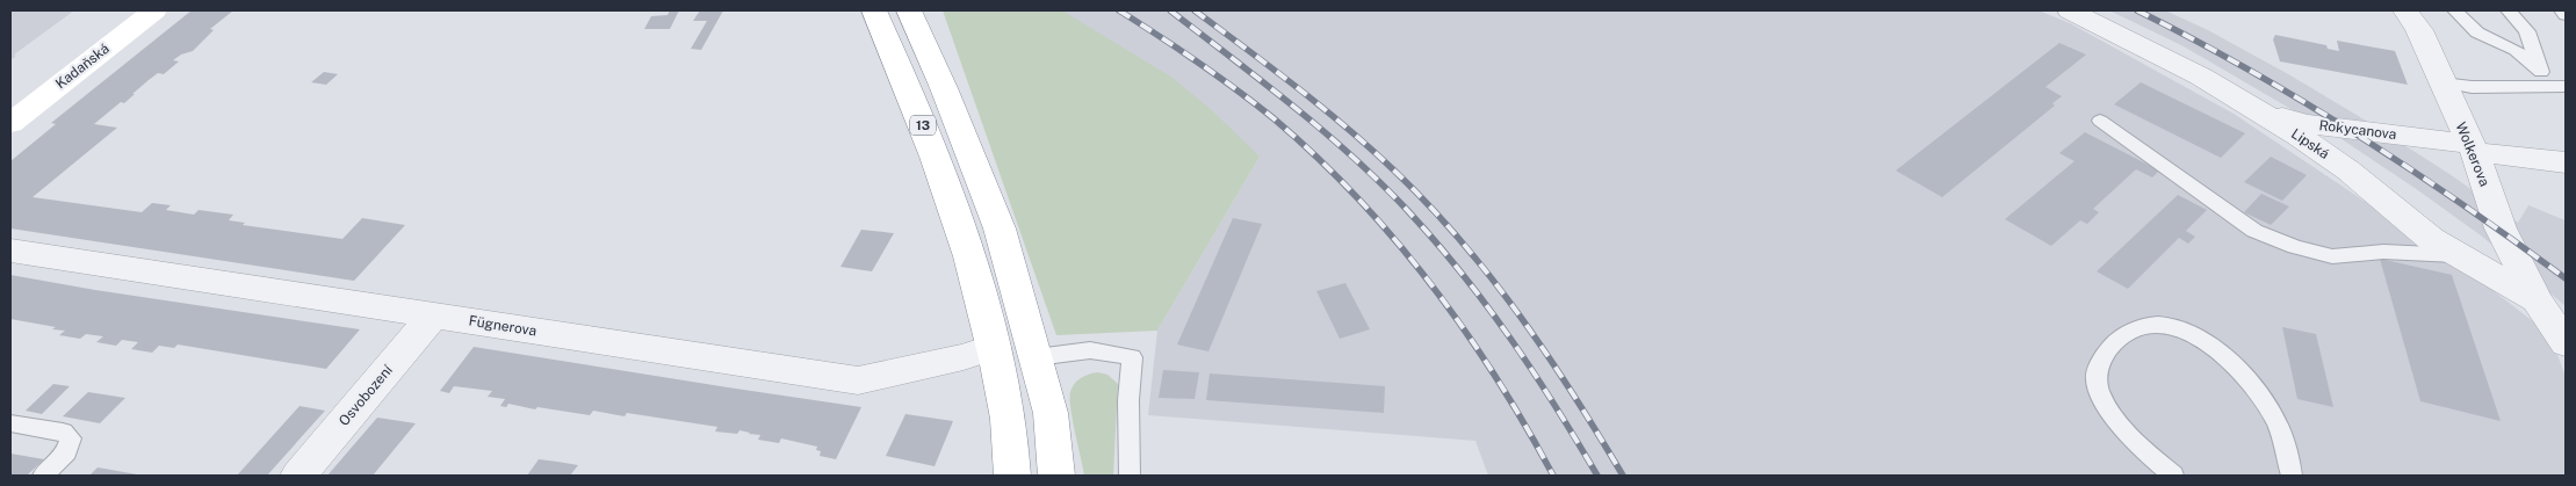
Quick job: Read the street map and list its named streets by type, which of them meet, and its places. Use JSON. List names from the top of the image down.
{
  "streets": {
    "main road": ["Kadaňská", "13"],
    "street": [
      "Rokycanova",
      "Lipská",
      "Wolkerova",
      "Fügnerova",
      "Osvobození"
    ]
  },
  "crossings": [
    ["13", "Fügnerova"],
    ["Rokycanova", "Lipská"],
    ["Rokycanova", "Wolkerova"],
    ["Lipská", "Wolkerova"],
    ["Fügnerova", "Osvobození"]
  ]
}
